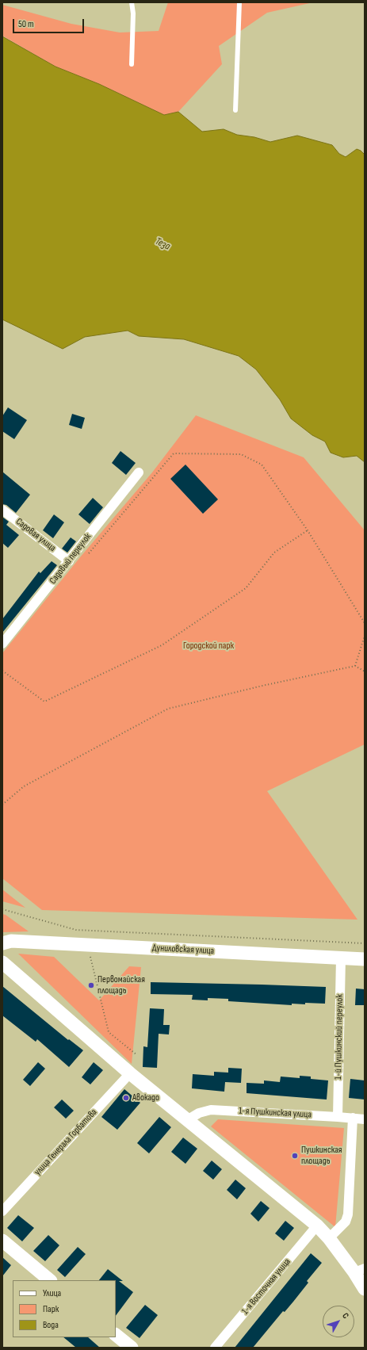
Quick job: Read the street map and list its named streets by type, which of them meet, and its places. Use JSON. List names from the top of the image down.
{
  "streets": {
    "main road": ["Дуниловская улица"],
    "street": [
      "Садовая улица",
      "Садовый переулок",
      "1-й Пушкинский переулок",
      "1-я Пушкинская улица",
      "улица Генерала Горбатова",
      "1-я Восточная улица"
    ]
  },
  "crossings": [
    ["Садовая улица", "Садовый переулок"],
    ["Дуниловская улица", "1-й Пушкинский переулок"],
    ["1-й Пушкинский переулок", "1-я Пушкинская улица"]
  ],
  "water": ["Теза"],
  "parks": ["Городской парк"],
  "places": ["Первомайская площадь", "Авокадо", "Пушкинская площадь"],
  "legend": ["Улица", "Парк", "Вода"],
  "scale_bar": "50 m",
  "north": "top right"
}
